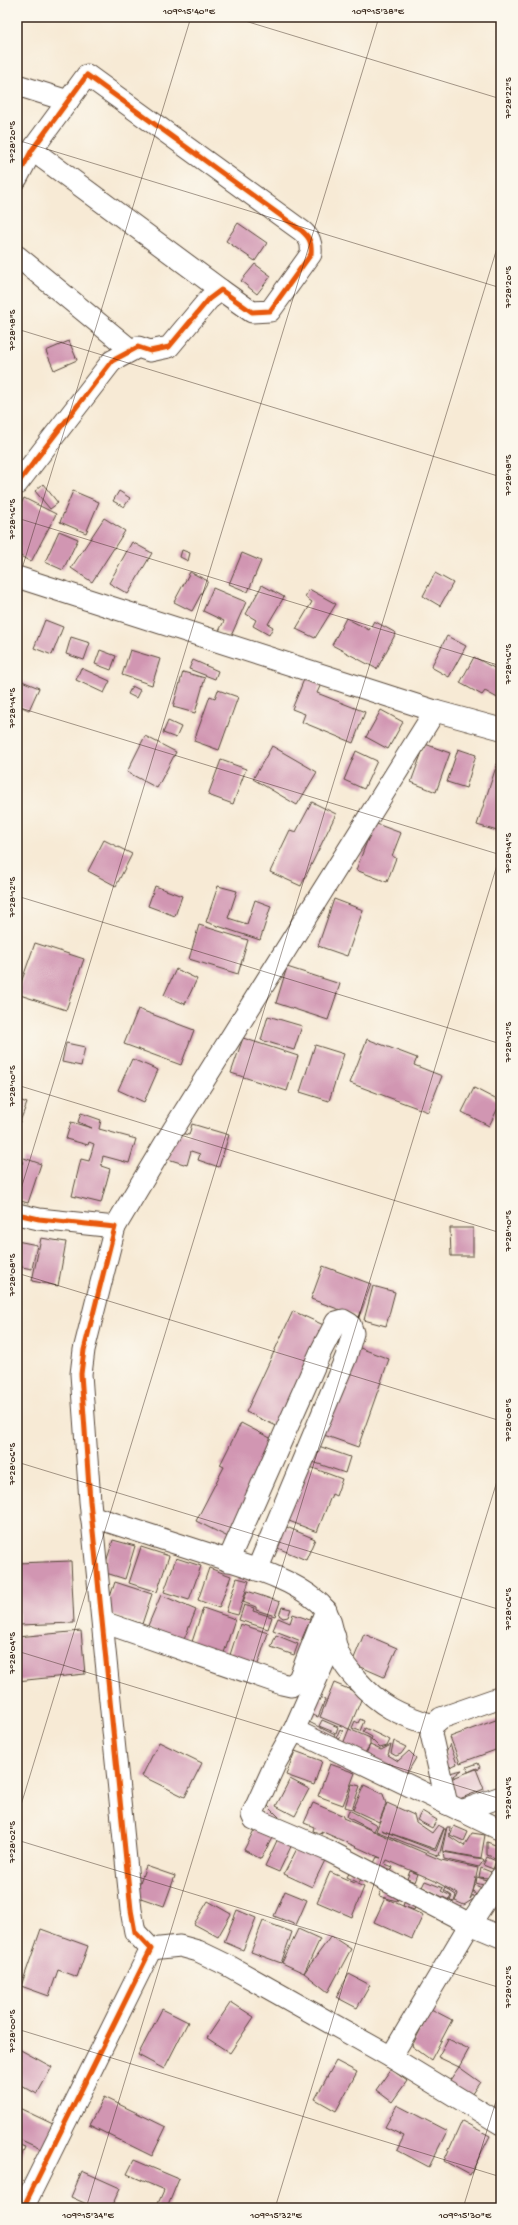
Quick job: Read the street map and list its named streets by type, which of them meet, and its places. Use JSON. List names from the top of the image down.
{
  "coordinates": [
    "109°15'40\"E",
    "109°15'38\"E",
    "7°28'22\"S",
    "7°28'20\"S",
    "7°28'18\"S",
    "7°28'16\"S",
    "7°28'14\"S",
    "7°28'12\"S",
    "7°28'10\"S",
    "7°28'08\"S",
    "7°28'06\"S",
    "7°28'04\"S",
    "7°28'02\"S",
    "7°28'00\"S",
    "109°15'34\"E",
    "109°15'32\"E",
    "109°15'30\"E"
  ]
}
